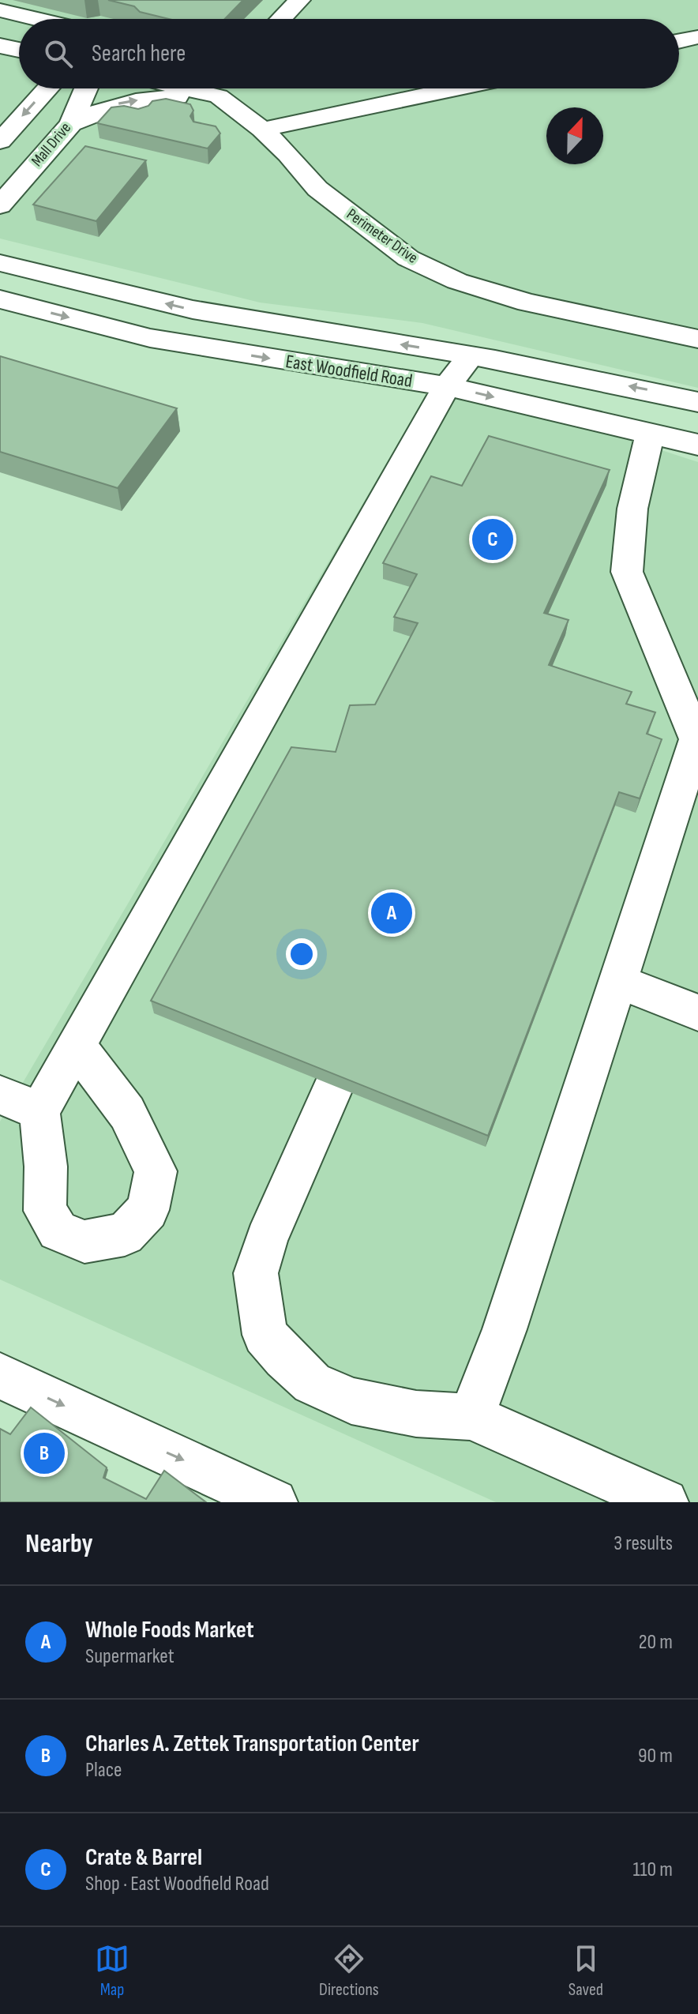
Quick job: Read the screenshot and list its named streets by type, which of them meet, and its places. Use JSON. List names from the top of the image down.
{
  "streets": {
    "street": ["Mall Drive", "Perimeter Drive", "East Woodfield Road"]
  },
  "north": "top",
  "page": {
    "search": "Search here",
    "pins": ["C", "A", "B"],
    "heading": ["Nearby", "3 results"],
    "list": [
      {
        "mark": "A",
        "name": "Whole Foods Market",
        "note": "Supermarket",
        "value": "20 m"
      },
      {
        "mark": "B",
        "name": "Charles A. Zettek Transportation Center",
        "note": "Place",
        "value": "90 m"
      },
      {
        "mark": "C",
        "name": "Crate & Barrel",
        "note": "Shop · East Woodfield Road",
        "value": "110 m"
      }
    ],
    "nav": ["Map", "Directions", "Saved"]
  }
}
